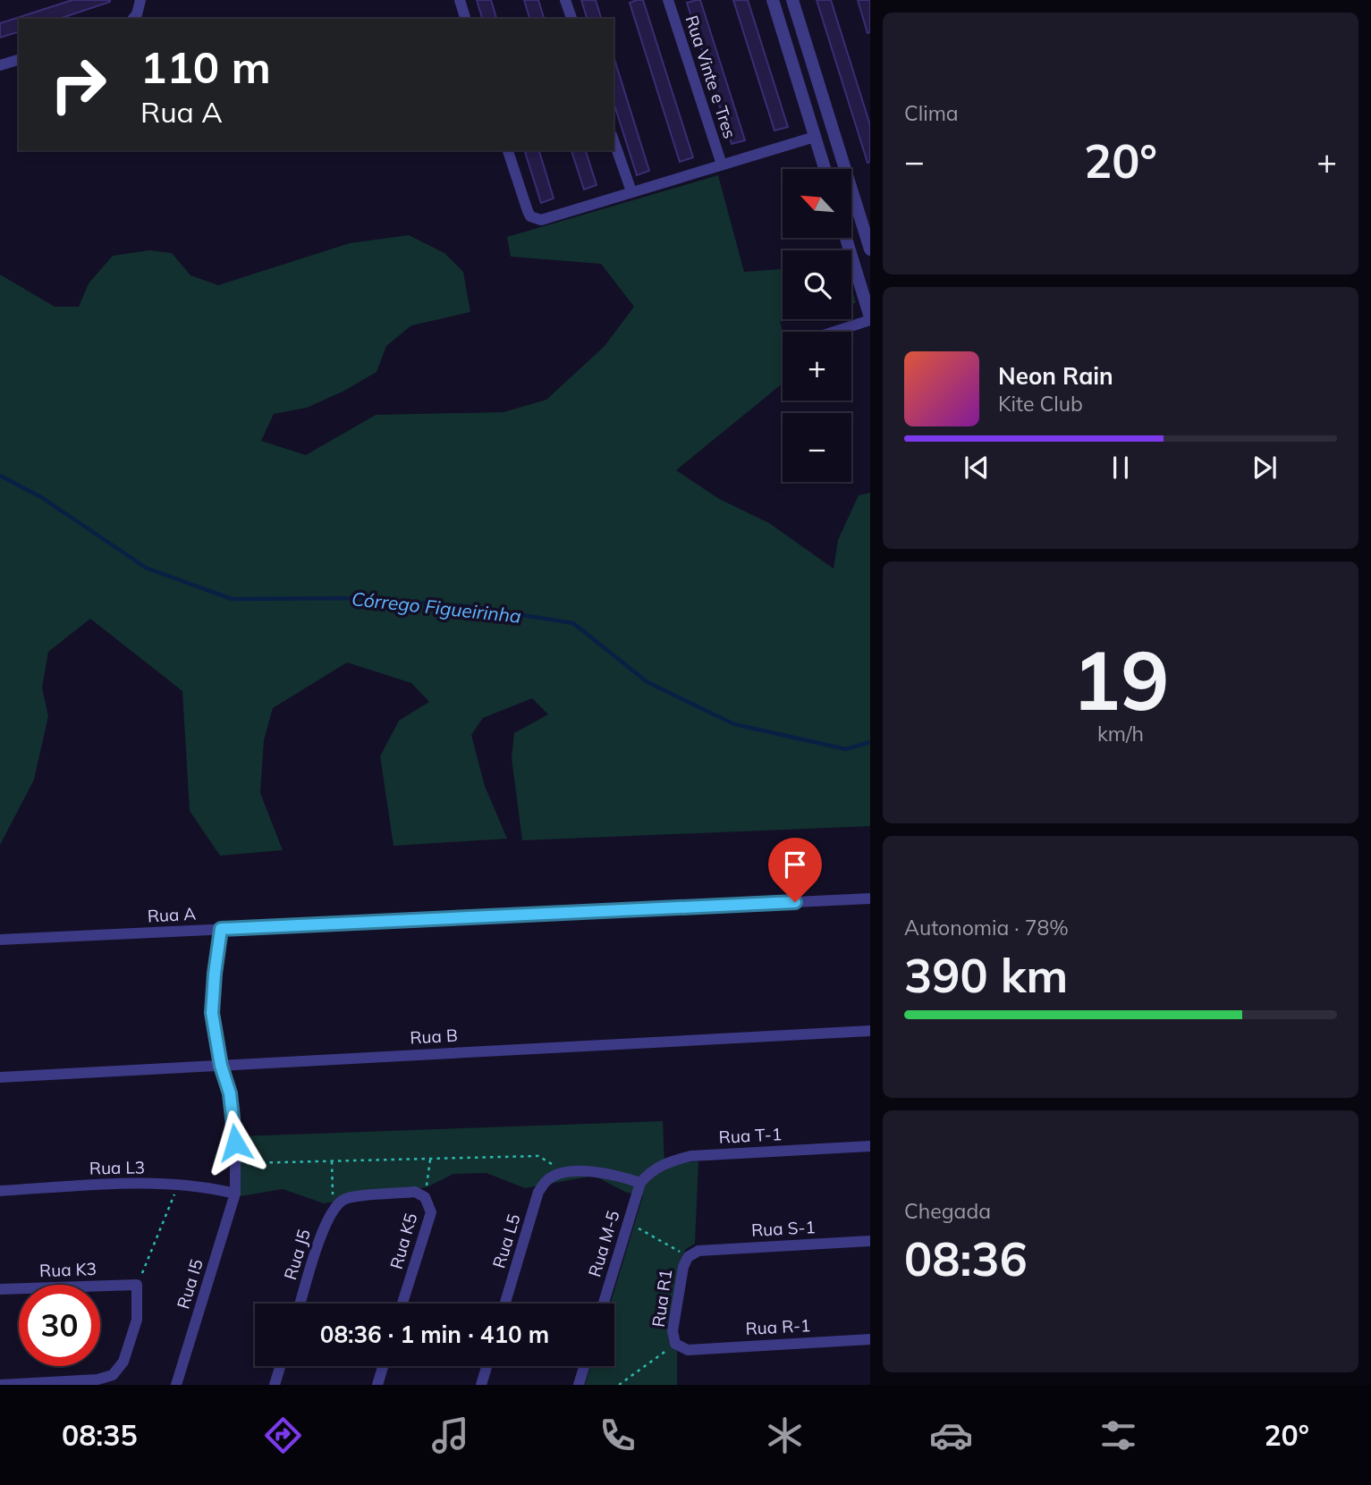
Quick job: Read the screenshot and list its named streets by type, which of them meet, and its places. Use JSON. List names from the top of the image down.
{
  "streets": {
    "street": [
      "Rua Vinte e Tres",
      "Rua A",
      "Rua B",
      "Rua T-1",
      "Rua L3",
      "Rua S-1",
      "Rua K5",
      "Rua L5",
      "Rua M-5",
      "Rua J5",
      "Rua K3",
      "Rua I5",
      "Rua R1",
      "Rua R-1"
    ]
  },
  "crossings": [
    ["Rua A", "Rua I5"],
    ["Rua B", "Rua I5"],
    ["Rua T-1", "Rua M-5"],
    ["Rua L3", "Rua I5"],
    ["Rua S-1", "Rua R1"],
    ["Rua K5", "Rua J5"],
    ["Rua R1", "Rua R-1"]
  ],
  "water": ["Córrego Figueirinha"],
  "north": "top left",
  "page": {
    "tile": [
      "Clima",
      ["19", "km/h"],
      ["Autonomia · 78%", "390 km"],
      ["Chegada", "08:36"]
    ],
    "turn": ["110 m", "Rua A"],
    "heat": ["−", "20°", "+"],
    "map_buttons": ["+", "−"],
    "song": ["Neon Rain", "Kite Club"],
    "limit": "30",
    "trip": "08:36 · 1 min · 410 m",
    "tabs": ["08:35", "20°"]
  }
}
